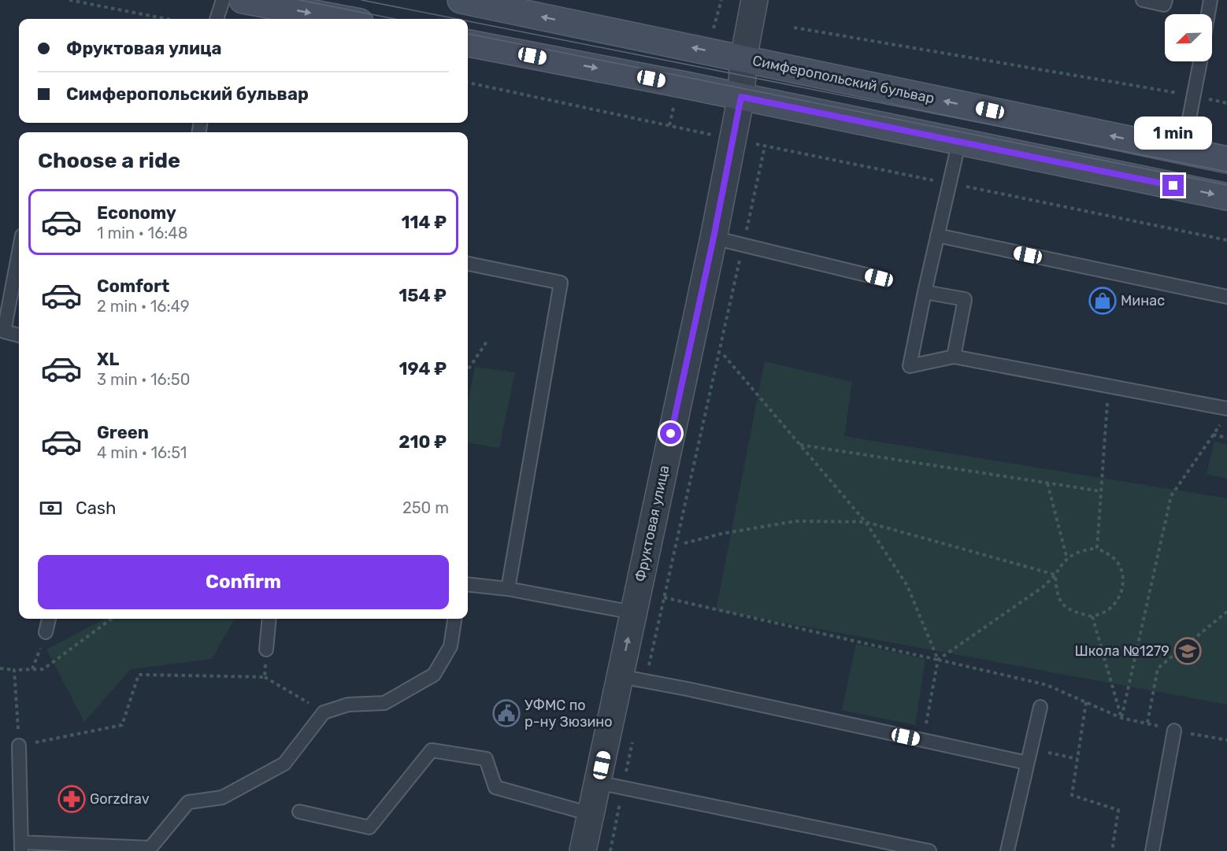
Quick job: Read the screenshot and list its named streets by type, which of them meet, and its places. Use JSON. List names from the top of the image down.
{
  "streets": {
    "main road": ["Симферопольский бульвар"],
    "street": ["Фруктовая улица"]
  },
  "crossings": [
    ["Симферопольский бульвар", "Фруктовая улица"]
  ],
  "places": {
    "shop": ["Минас"],
    "school or university": ["Школа №1279"],
    "public building": ["УФМС по р-ну Зюзино"],
    "pharmacy": ["Gorzdrav"]
  },
  "north": "bottom left",
  "page": {
    "banner": ["Фруктовая улица", "Симферопольский бульвар"],
    "bubble": "1 min",
    "heading": "Choose a ride",
    "list": [
      {
        "name": "Economy",
        "note": "1 min · 16:48",
        "value": "114 ₽"
      },
      {
        "name": "Comfort",
        "note": "2 min · 16:49",
        "value": "154 ₽"
      },
      {
        "name": "XL",
        "note": "3 min · 16:50",
        "value": "194 ₽"
      },
      {
        "name": "Green",
        "note": "4 min · 16:51",
        "value": "210 ₽"
      }
    ],
    "pay": ["Cash", "250 m"],
    "buttons": "Confirm"
  }
}
